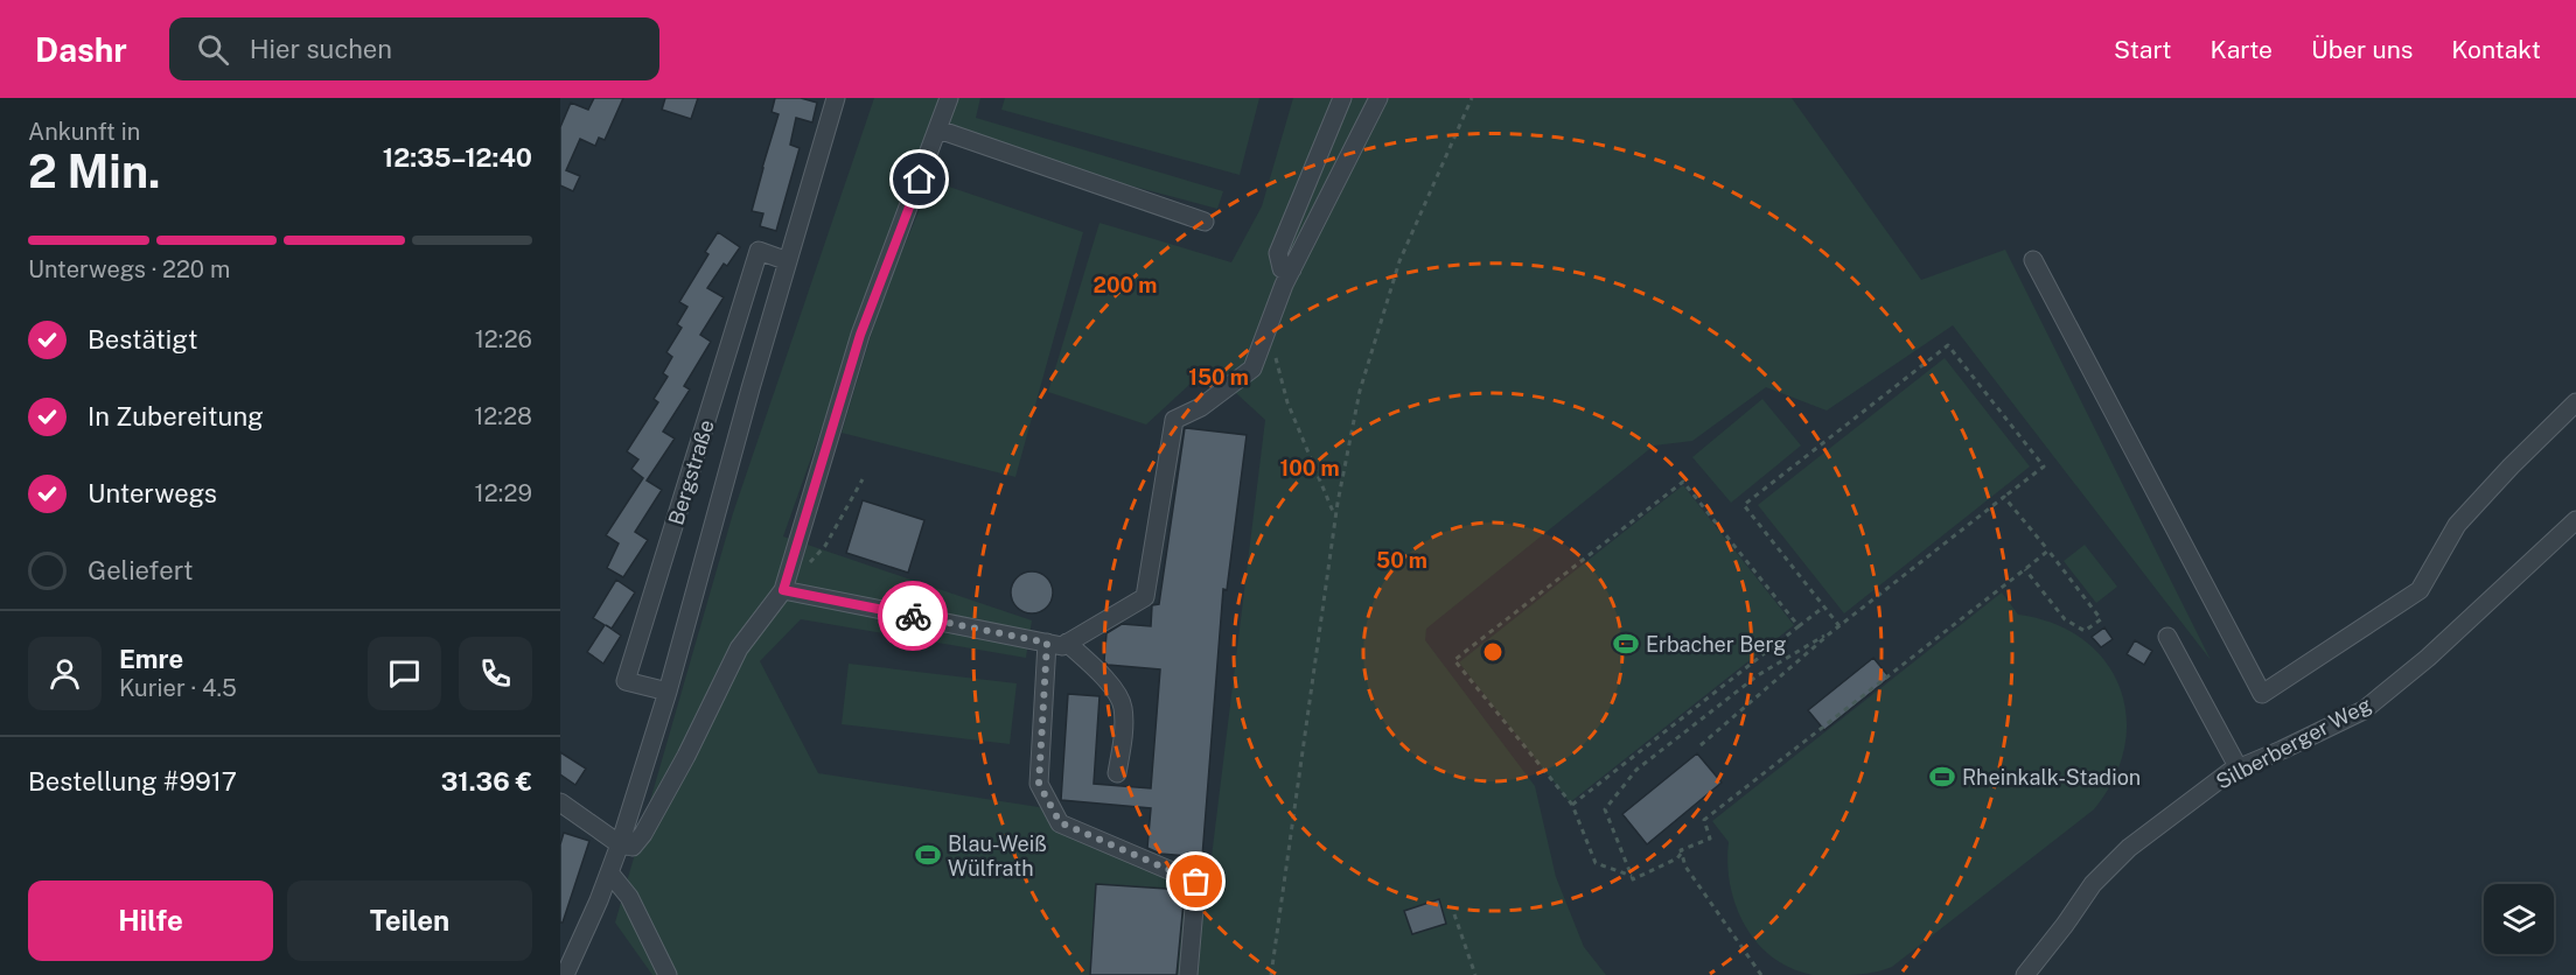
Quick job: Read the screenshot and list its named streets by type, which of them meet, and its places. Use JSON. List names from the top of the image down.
{
  "streets": {
    "street": ["Bergstraße", "Silberberger Weg"]
  },
  "places": {
    "sports": ["Erbacher Berg", "Rheinkalk-Stadion", "Blau-Weiß Wülfrath"]
  },
  "page": {
    "header": "Dashr",
    "search": "Hier suchen",
    "nav": [
      "Start",
      "Karte",
      "Über uns",
      "Kontakt"
    ],
    "heading": ["2 Min.", "Ankunft in", "12:35–12:40"],
    "panel": [
      "Emre",
      "Kurier · 4.5",
      "Bestellung #9917",
      "31.36 €"
    ],
    "bar": "Unterwegs · 220 m",
    "list": [
      ["Bestätigt", "12:26"],
      ["In Zubereitung", "12:28"],
      ["Unterwegs", "12:29"],
      "Geliefert"
    ],
    "buttons": ["Hilfe", "Teilen"]
  },
  "rings": [
    "200 m",
    "150 m",
    "100 m",
    "50 m"
  ]
}
